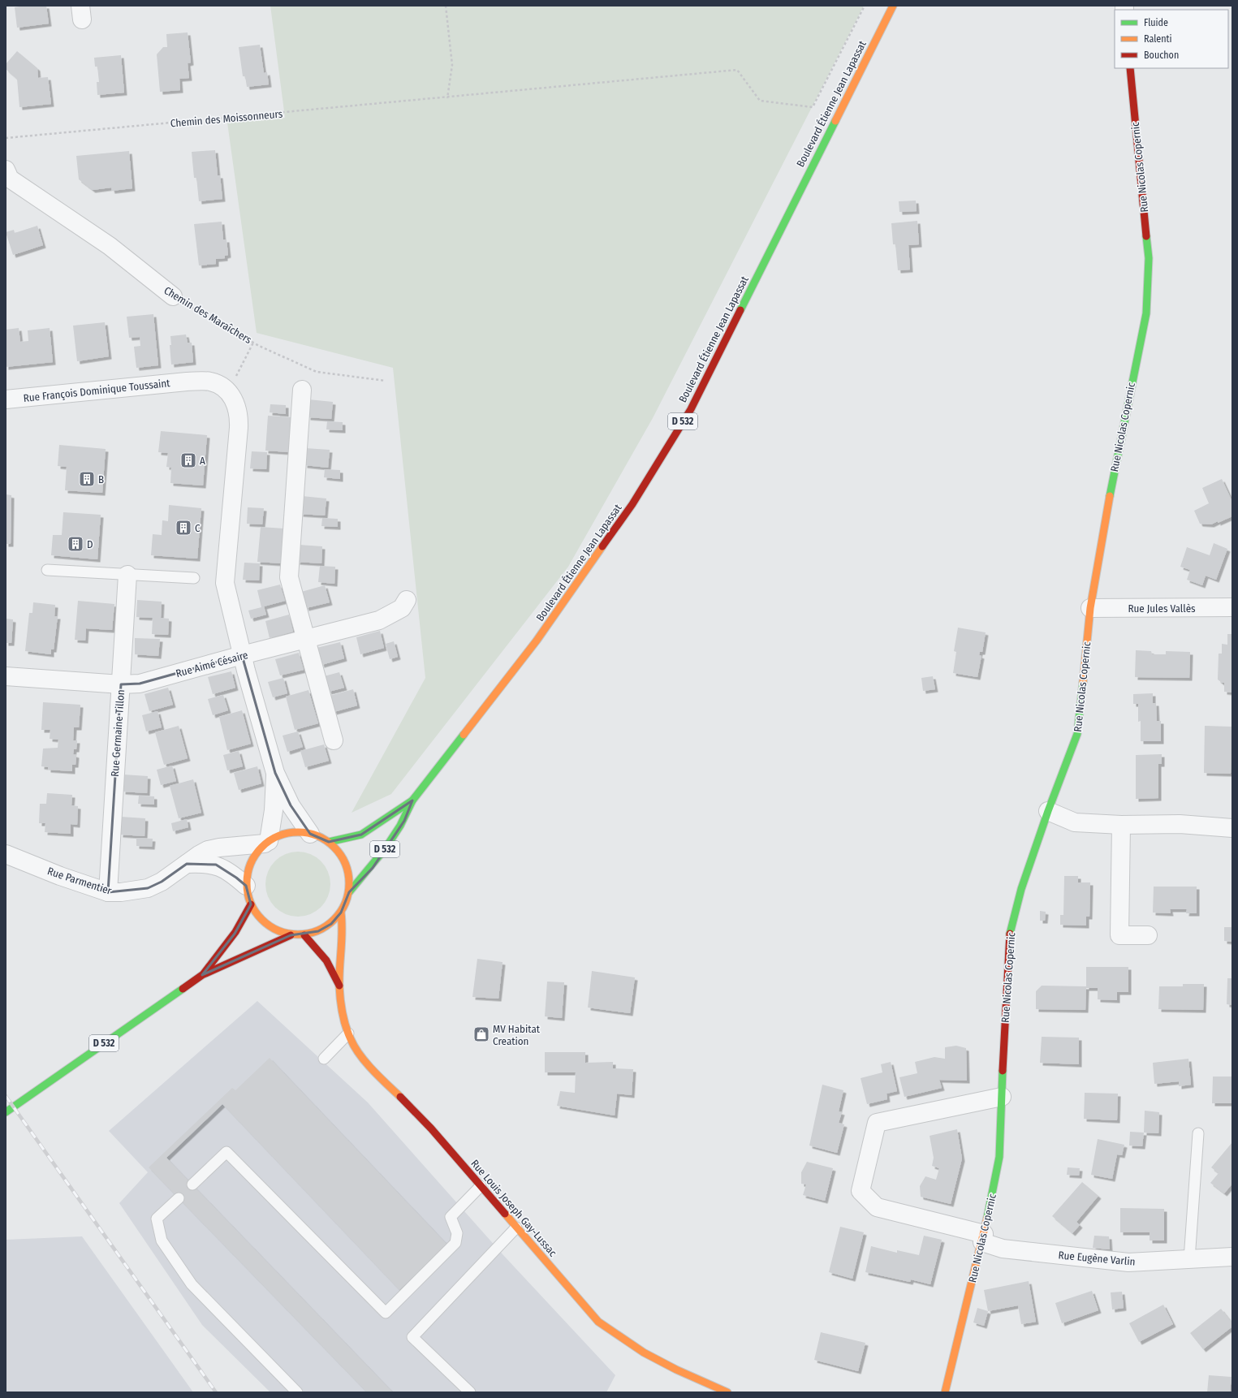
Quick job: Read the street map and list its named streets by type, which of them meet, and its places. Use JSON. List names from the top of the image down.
{
  "streets": {
    "street": [
      "Boulevard Étienne Jean Lapassat",
      "Rue Nicolas Copernic",
      "Chemin des Maraîchers",
      "Rue François Dominique Toussaint",
      "D 532",
      "Rue Jules Vallès",
      "Rue Aimé Césaire",
      "Rue Germaine Tillon",
      "Rue Parmentier",
      "Rue Louis Joseph Gay-Lussac",
      "Rue Eugène Varlin"
    ],
    "path": ["Chemin des Moissonneurs"]
  },
  "crossings": [
    ["Boulevard Étienne Jean Lapassat", "D 532"],
    ["Boulevard Étienne Jean Lapassat", "Rue Parmentier"],
    ["Boulevard Étienne Jean Lapassat", "Rue Louis Joseph Gay-Lussac"],
    ["Rue Nicolas Copernic", "Rue Jules Vallès"],
    ["Rue Nicolas Copernic", "Rue Eugène Varlin"],
    ["D 532", "Rue Parmentier"],
    ["D 532", "Rue Louis Joseph Gay-Lussac"],
    ["Rue Aimé Césaire", "Rue Germaine Tillon"],
    ["Rue Germaine Tillon", "Rue Parmentier"],
    ["Rue Parmentier", "Rue Louis Joseph Gay-Lussac"]
  ],
  "places": {
    "building": [
      "A",
      "B",
      "C",
      "D"
    ],
    "shop": ["MV Habitat Creation"]
  },
  "legend": ["Fluide", "Ralenti", "Bouchon"]
}
